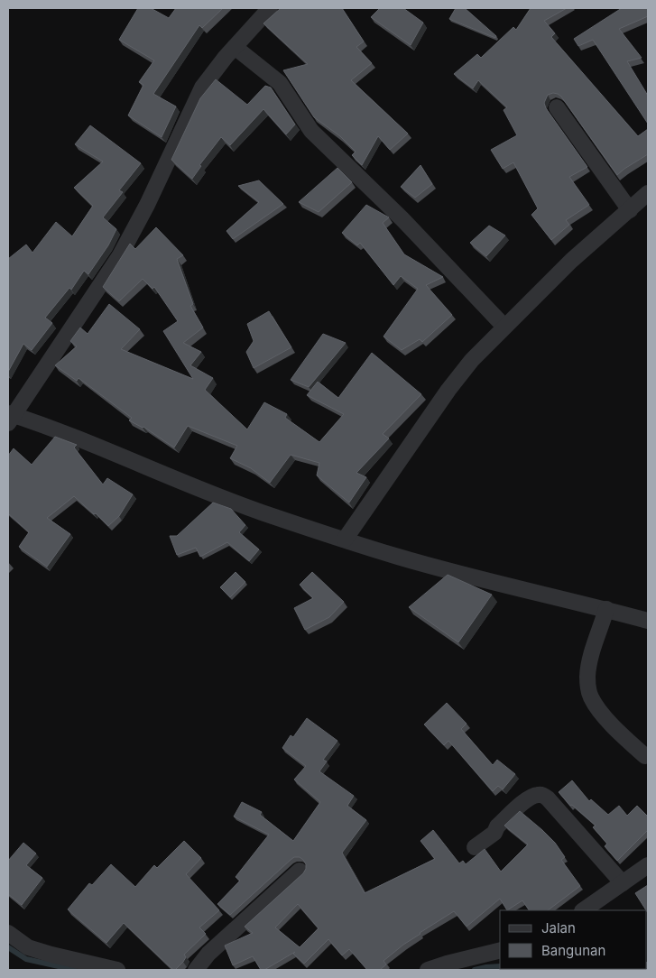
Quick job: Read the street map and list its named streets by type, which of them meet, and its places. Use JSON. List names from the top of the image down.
{
  "legend": ["Jalan", "Bangunan"]
}
